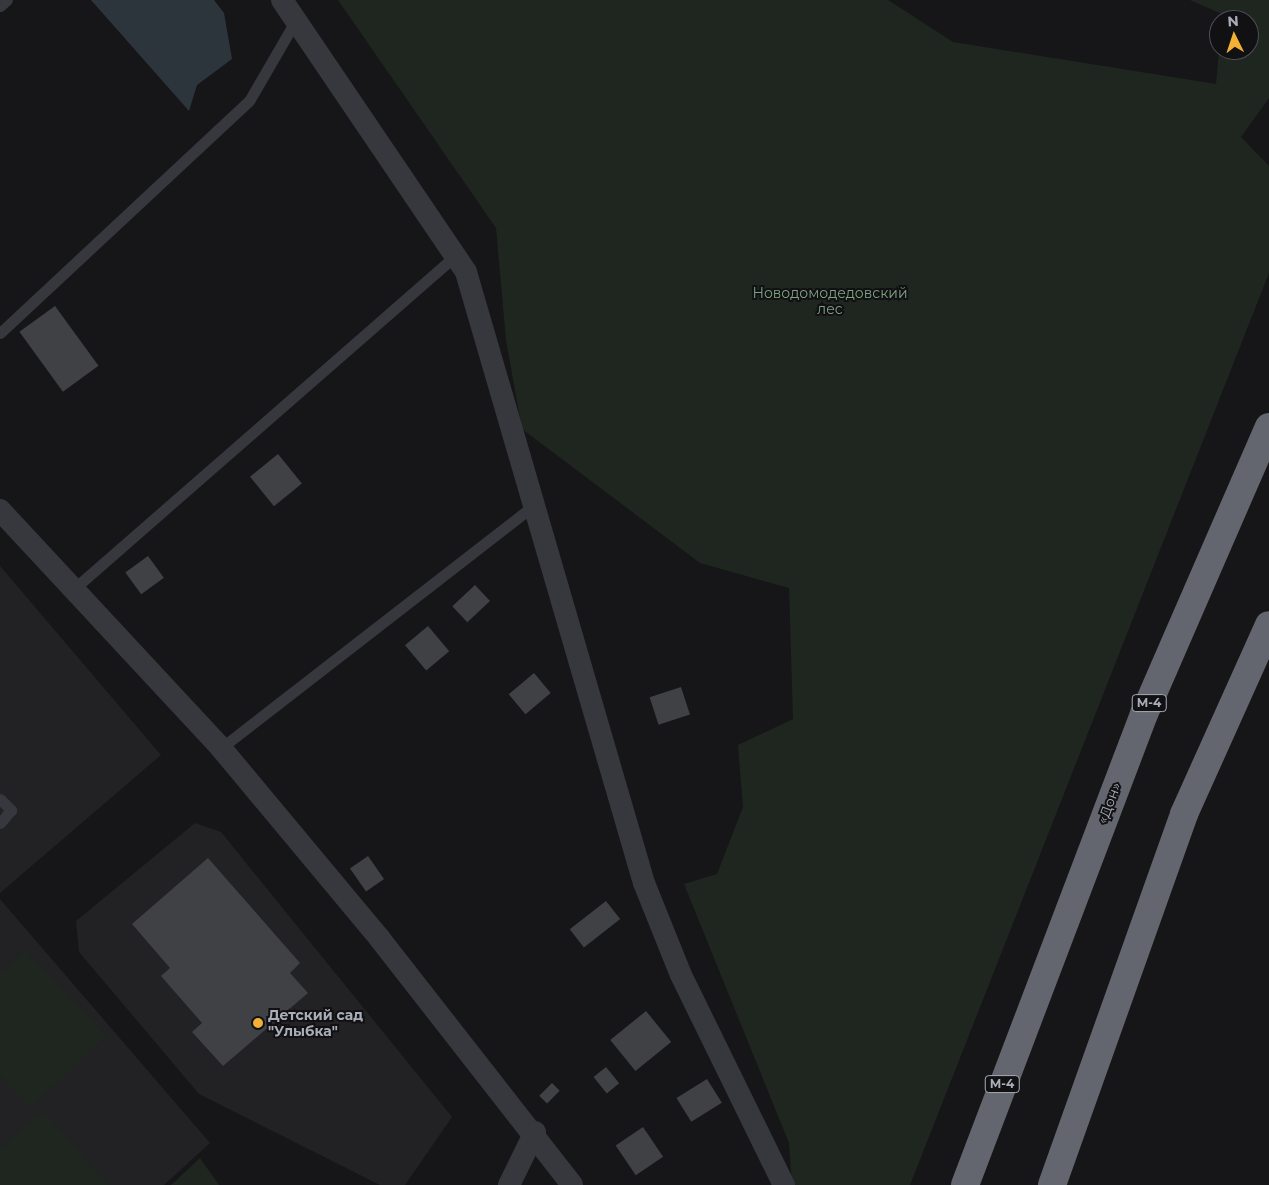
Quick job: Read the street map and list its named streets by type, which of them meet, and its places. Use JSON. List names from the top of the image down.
{
  "streets": {
    "highway": ["М-4", "«Дон»"]
  },
  "parks": ["Новодомодедовский лес"],
  "places": ["Детский сад \"Улыбка\""],
  "north": "top"
}
